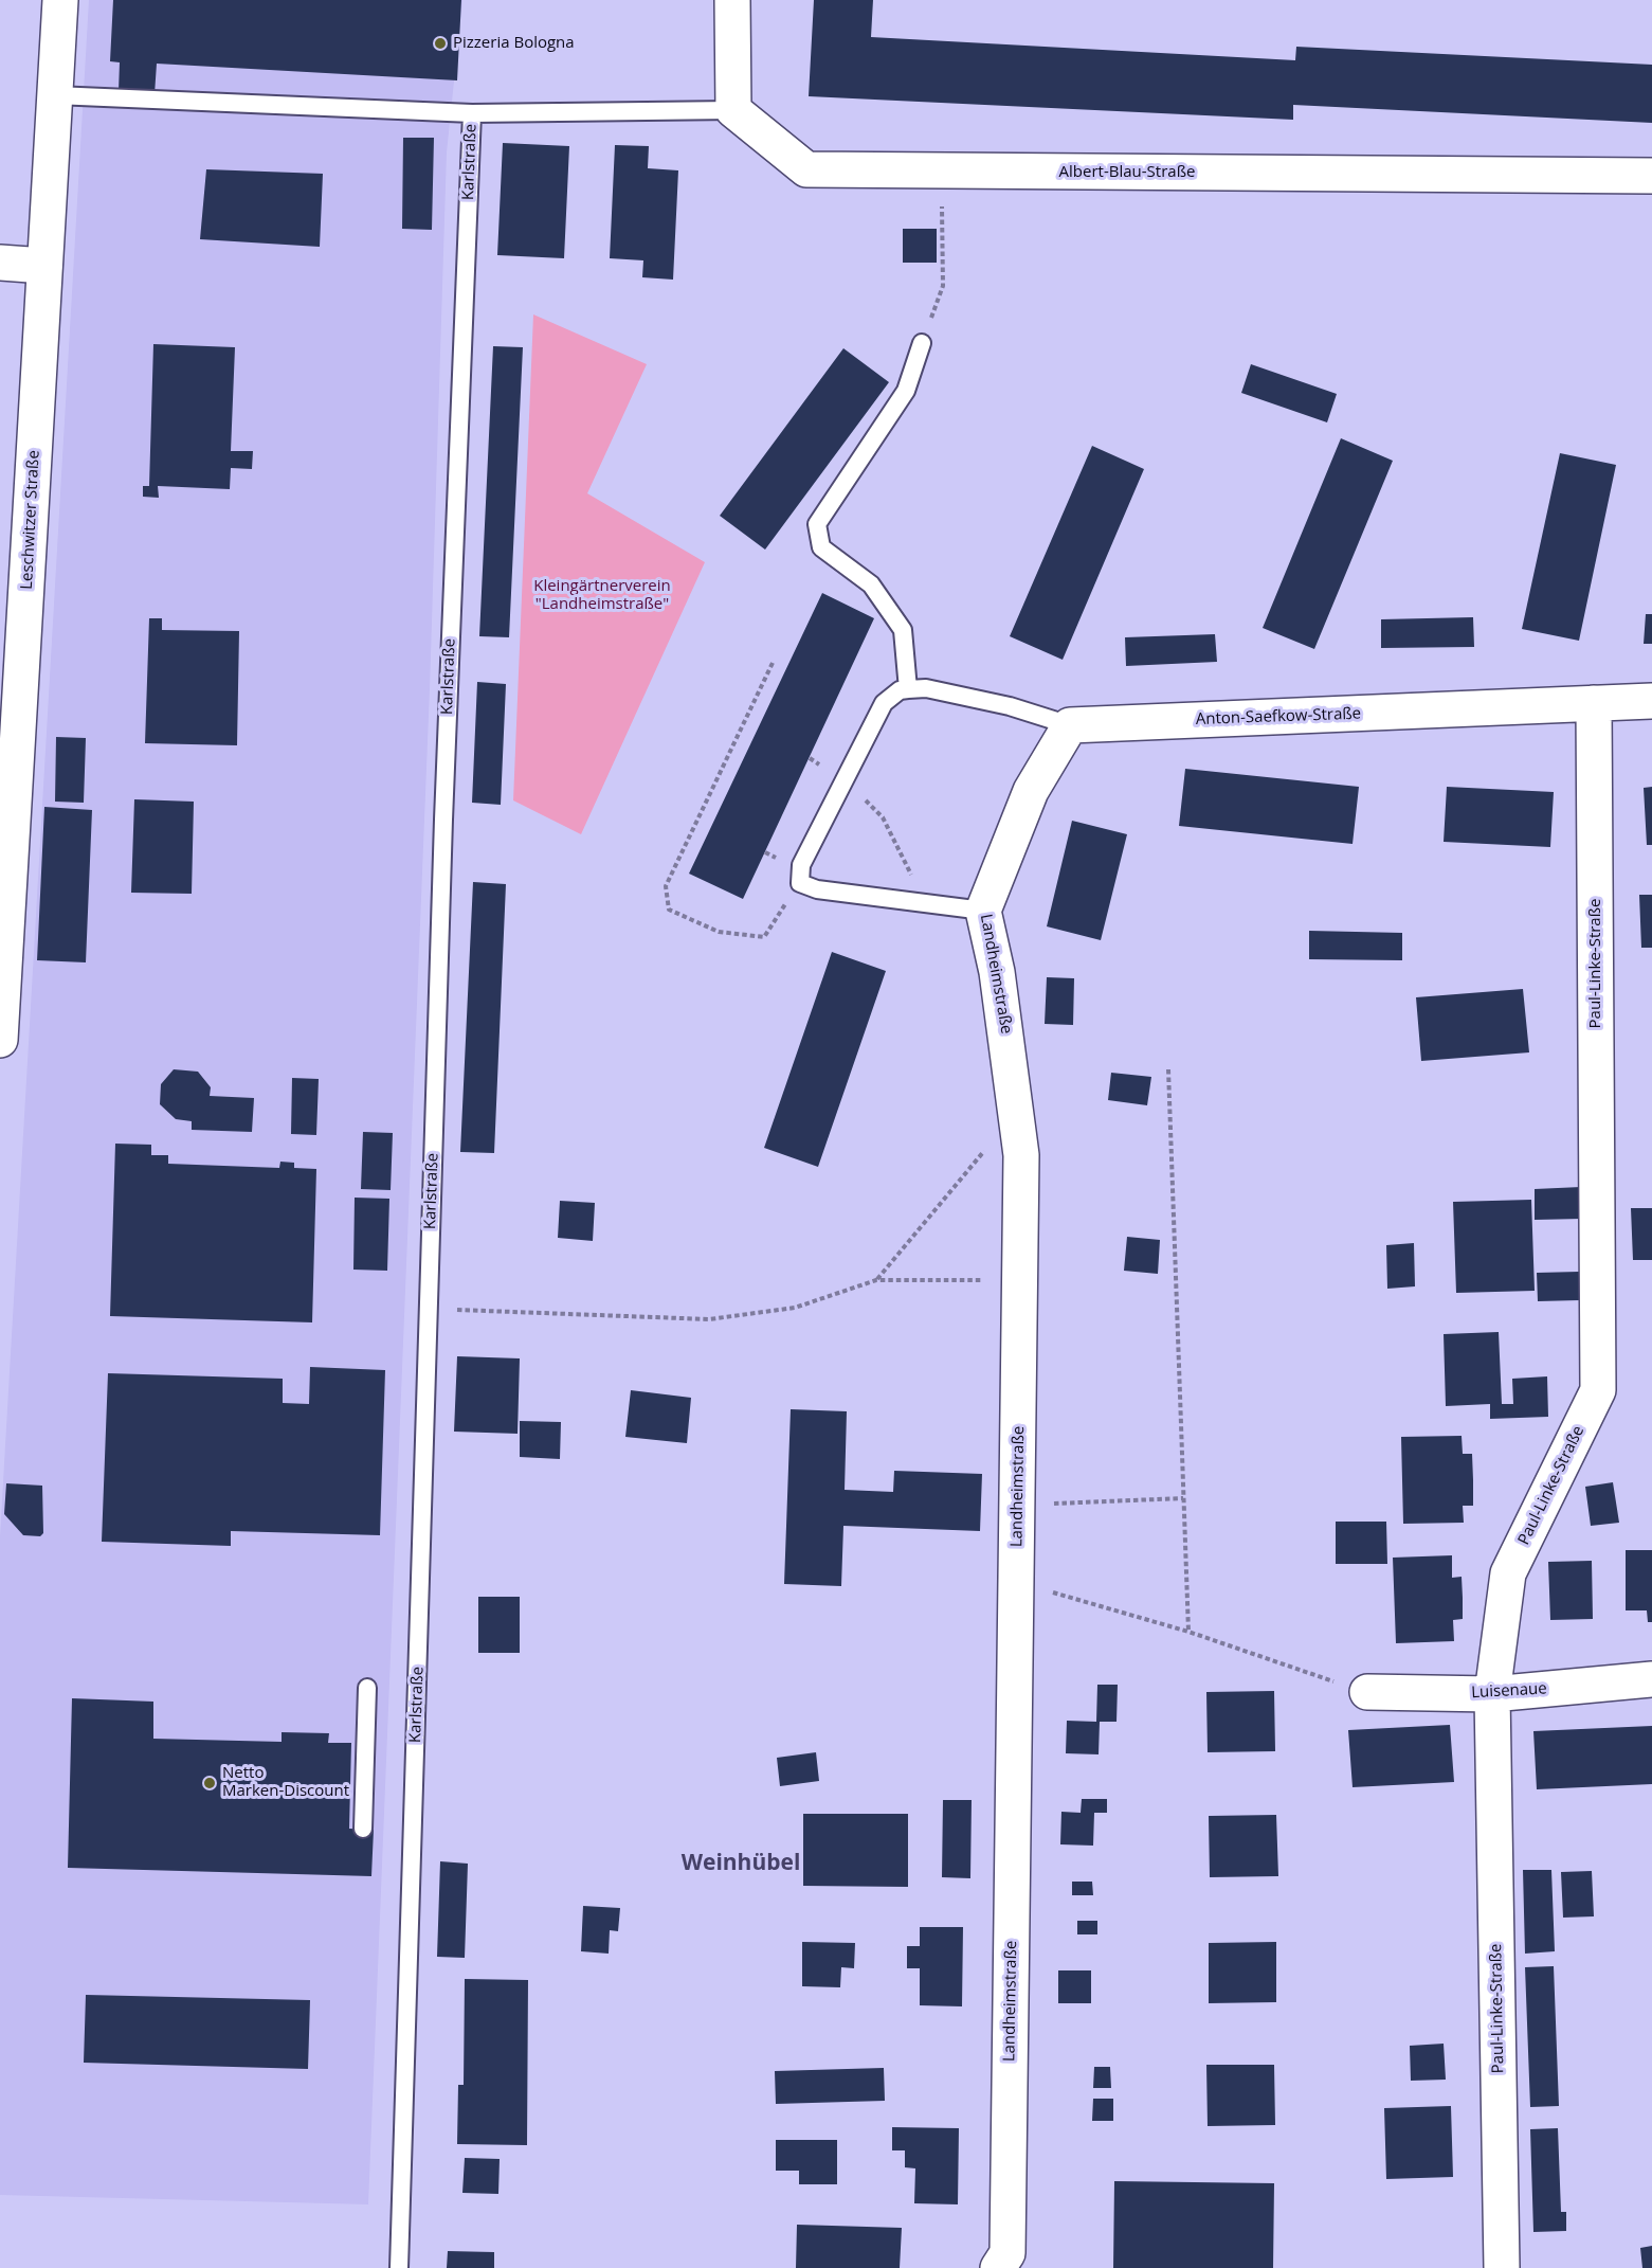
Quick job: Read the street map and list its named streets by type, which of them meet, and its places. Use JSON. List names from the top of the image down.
{
  "streets": {
    "street": [
      "Albert-Blau-Straße",
      "Leschwitzer Straße",
      "Anton-Saefkow-Straße",
      "Paul-Linke-Straße",
      "Landheimstraße",
      "Luisenaue"
    ],
    "lane": ["Karlstraße"]
  },
  "crossings": [
    ["Anton-Saefkow-Straße", "Paul-Linke-Straße"],
    ["Anton-Saefkow-Straße", "Landheimstraße"],
    ["Paul-Linke-Straße", "Luisenaue"]
  ],
  "districts": ["Weinhübel"],
  "parks": ["Kleingärtnerverein \"Landheimstraße\""],
  "places": ["Pizzeria Bologna", "Netto Marken-Discount"]
}
